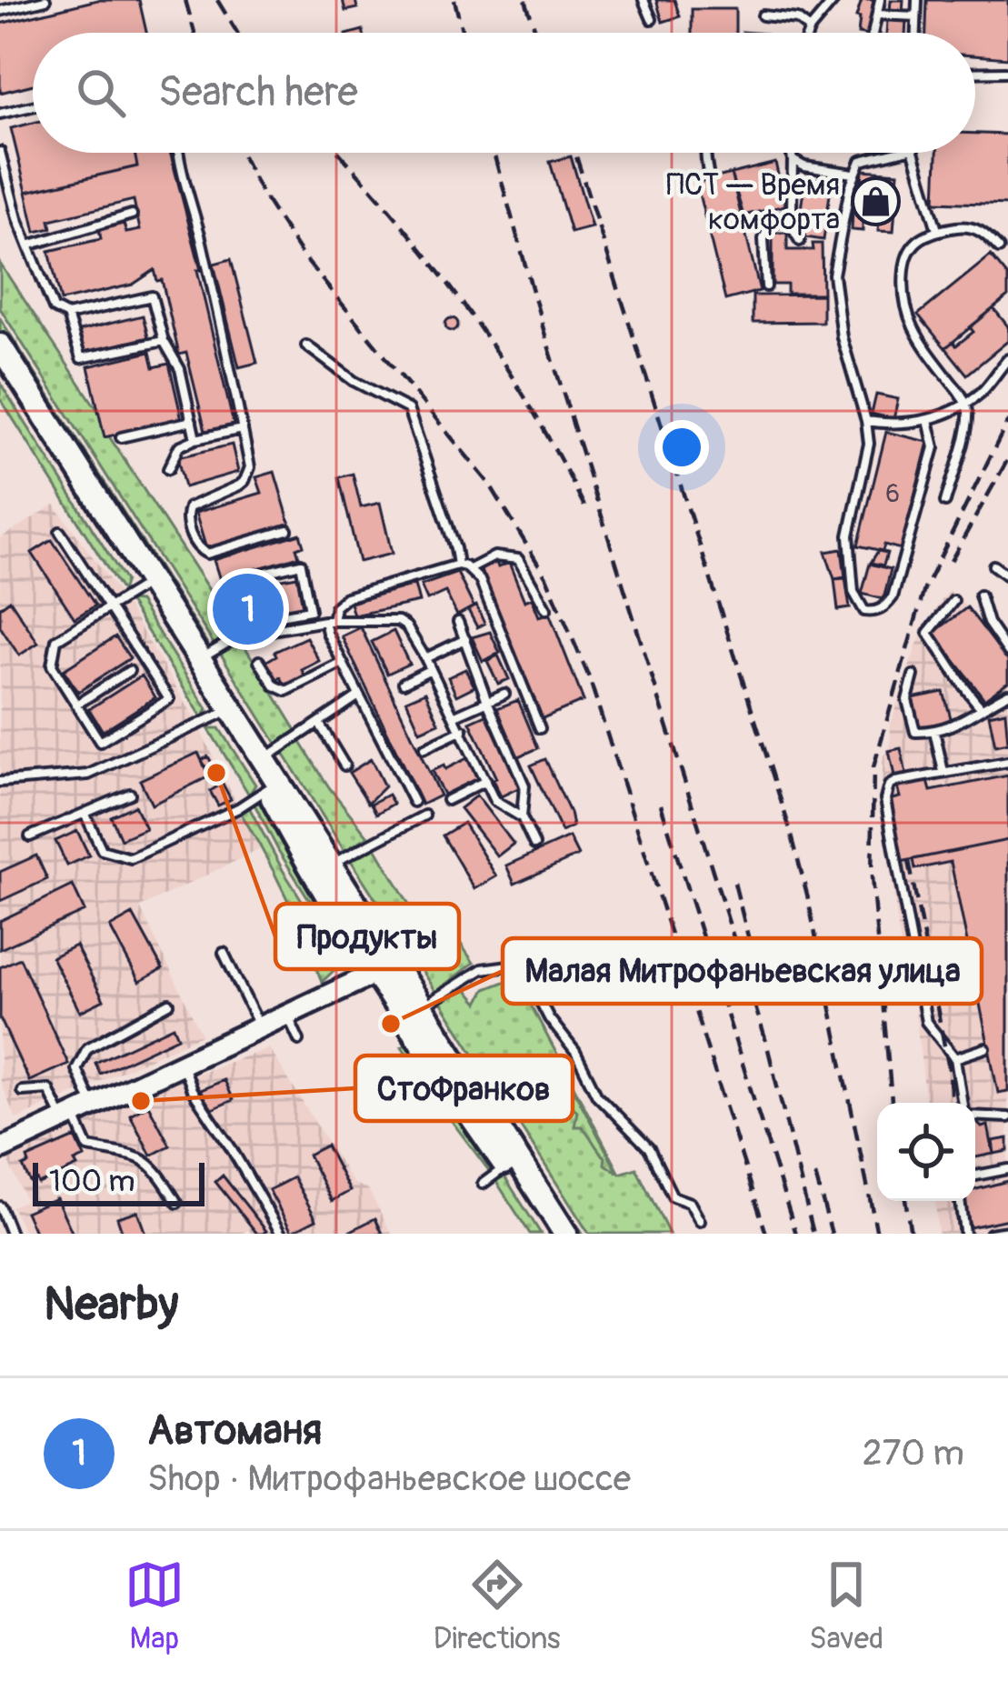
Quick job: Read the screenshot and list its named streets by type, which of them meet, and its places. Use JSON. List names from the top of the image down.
{
  "places": {
    "shop": ["ПСТ — Время комфорта"],
    "other": ["Продукты", "Малая Митрофаньевская улица", "СтоФранков"]
  },
  "house_numbers": ["6"],
  "scale_bar": "100 m",
  "page": {
    "search": "Search here",
    "pins": "1",
    "scale": "100 m",
    "heading": "Nearby",
    "list": [
      {
        "mark": "1",
        "name": "Автоманя",
        "note": "Shop · Митрофаньевское шоссе",
        "value": "270 m"
      }
    ],
    "nav": ["Map", "Directions", "Saved"]
  }
}
